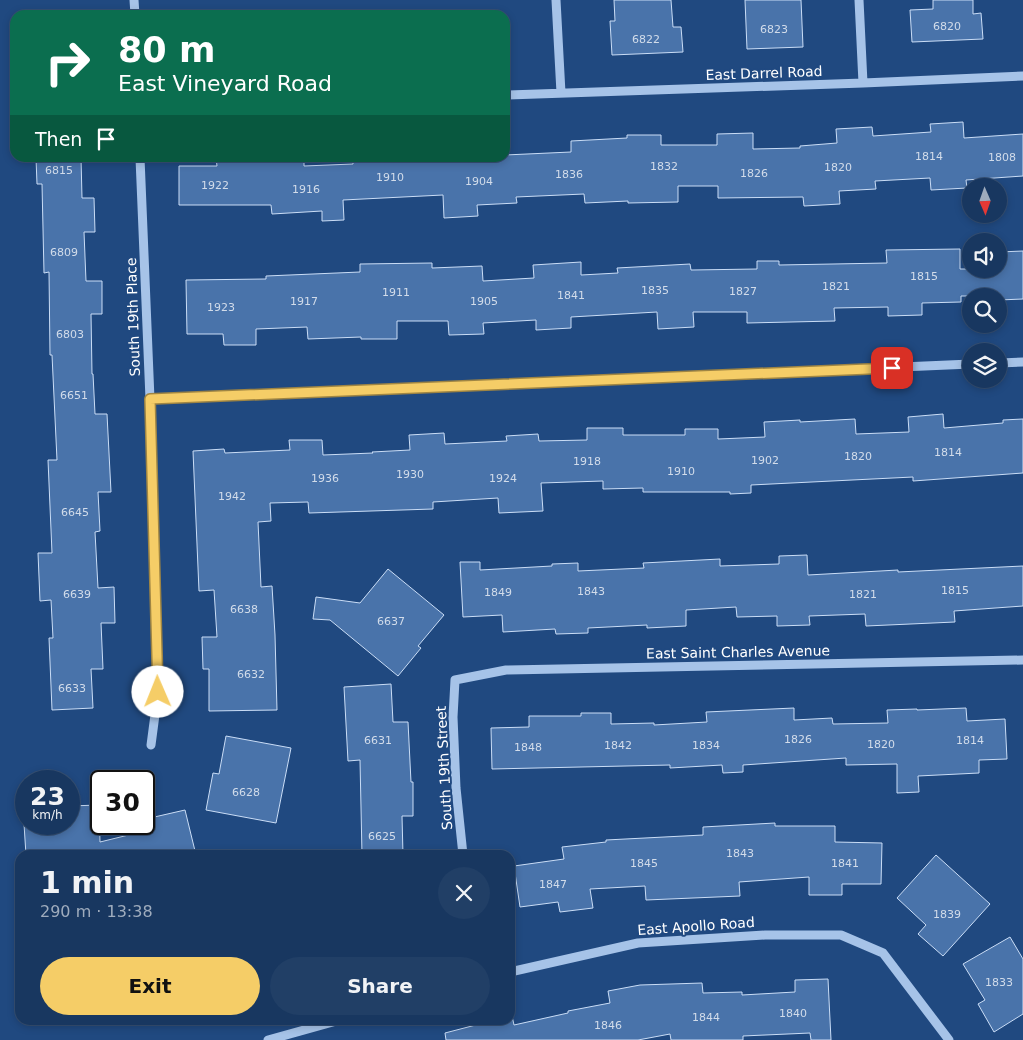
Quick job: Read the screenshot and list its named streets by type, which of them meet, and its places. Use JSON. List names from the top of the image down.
{
  "streets": {
    "street": [
      "East Darrel Road",
      "South 19th Place",
      "East Saint Charles Avenue",
      "South 19th Street",
      "East Apollo Road"
    ]
  },
  "crossings": [
    ["East Saint Charles Avenue", "South 19th Street"]
  ],
  "house_numbers": [
    "6820",
    "6823",
    "6822",
    "1814",
    "1808",
    "1832",
    "1820",
    "6815",
    "1826",
    "1836",
    "1910",
    "1904",
    "1922",
    "1916",
    "6809",
    "1815",
    "1821",
    "1835",
    "1827",
    "1911",
    "1841",
    "1917",
    "1905",
    "1923",
    "6803",
    "6651",
    "1814",
    "1820",
    "1902",
    "1918",
    "1910",
    "1930",
    "1936",
    "1924",
    "1942",
    "6645",
    "1815",
    "1843",
    "1849",
    "6639",
    "1821",
    "6638",
    "6637",
    "6632",
    "6633",
    "1826",
    "6631",
    "1814",
    "1820",
    "1842",
    "1834",
    "1848",
    "6628",
    "6625",
    "1843",
    "1845",
    "1841",
    "1847",
    "1839",
    "1833",
    "1840",
    "1844",
    "1846"
  ],
  "north": "bottom",
  "page": {
    "turn": ["80 m", "East Vineyard Road"],
    "then": "Then",
    "speed": "23 km/h",
    "limit": "30",
    "heading": ["1 min", "290 m · 13:38"],
    "buttons": ["Exit", "Share"]
  }
}
